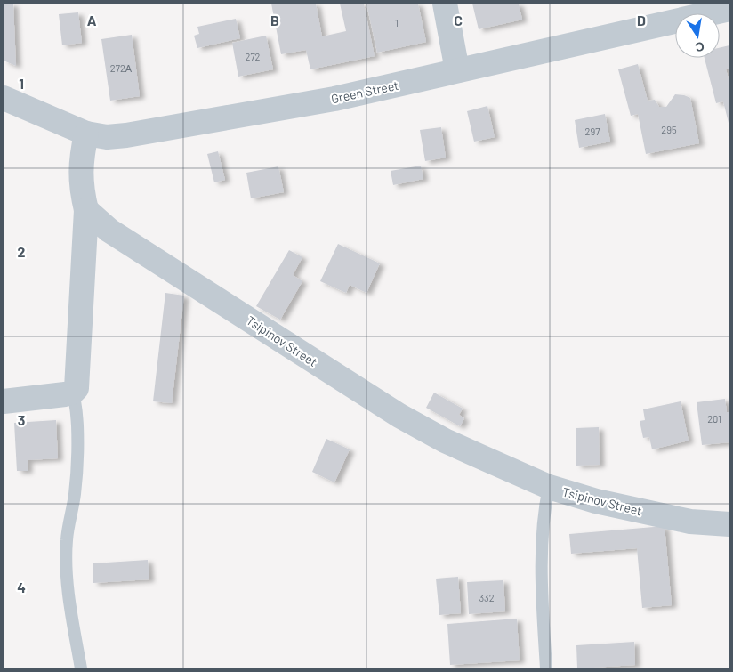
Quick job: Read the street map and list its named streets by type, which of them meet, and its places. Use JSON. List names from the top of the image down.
{
  "streets": {
    "street": ["Green Street", "Tsipinov Street"]
  },
  "house_numbers": [
    "1",
    "272",
    "272А",
    "295",
    "297",
    "201",
    "332"
  ],
  "north": "bottom",
  "grid": {
    "columns": [
      "A",
      "B",
      "C",
      "D"
    ],
    "rows": [
      "1",
      "2",
      "3",
      "4"
    ]
  }
}
